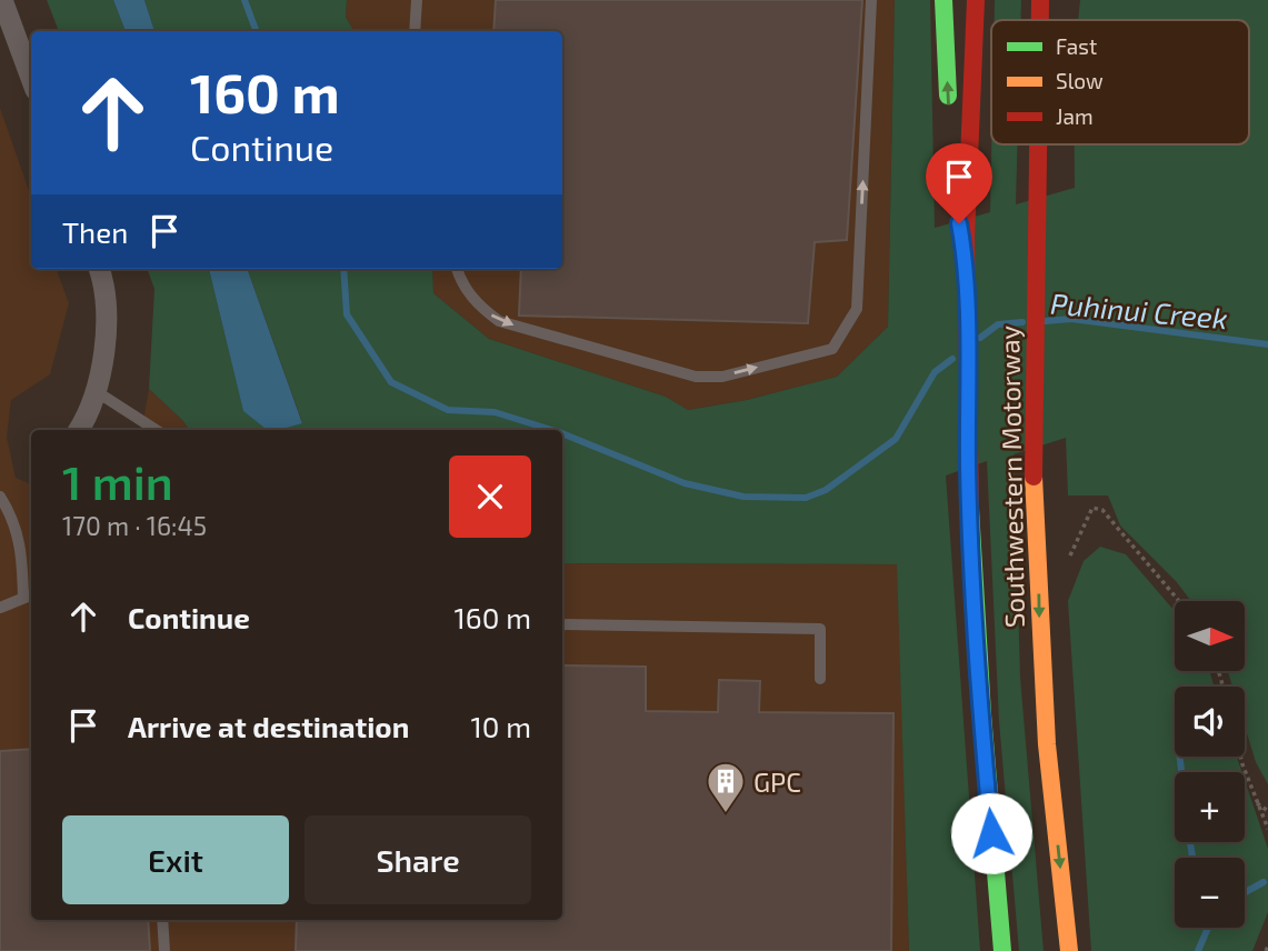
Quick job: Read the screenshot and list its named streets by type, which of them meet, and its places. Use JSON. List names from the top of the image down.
{
  "streets": {
    "highway": ["Southwestern Motorway"]
  },
  "water": ["Puhinui Creek"],
  "places": {
    "building": ["GPC"]
  },
  "legend": ["Fast", "Slow", "Jam"],
  "north": "right",
  "page": {
    "turn": ["160 m", "Continue"],
    "then": "Then",
    "heading": ["1 min", "170 m · 16:45"],
    "list": [
      {
        "name": "Continue",
        "value": "160 m"
      },
      {
        "name": "Arrive at destination",
        "value": "10 m"
      }
    ],
    "map_buttons": ["+", "−"],
    "buttons": ["Exit", "Share"]
  }
}
